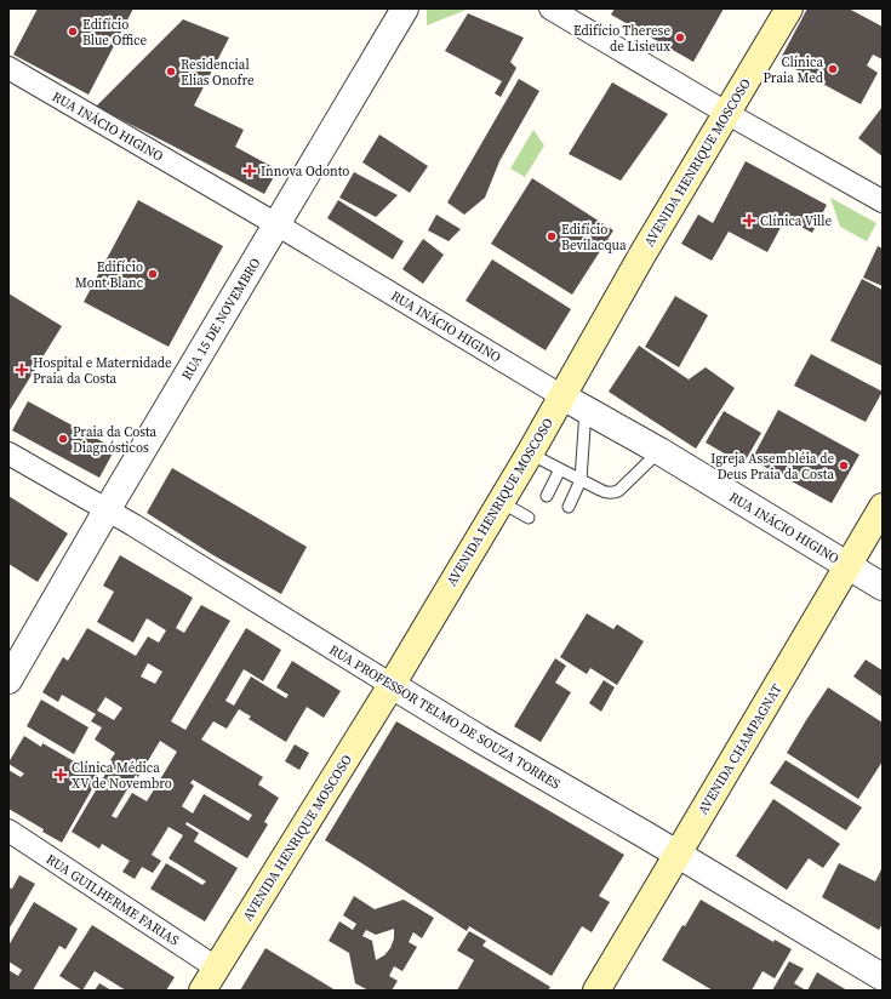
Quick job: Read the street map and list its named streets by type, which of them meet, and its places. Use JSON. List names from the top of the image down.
{
  "streets": {
    "main road": ["AVENIDA HENRIQUE MOSCOSO", "AVENIDA CHAMPAGNAT"],
    "street": [
      "RUA INÁCIO HIGINO",
      "RUA 15 DE NOVEMBRO",
      "RUA PROFESSOR TELMO DE SOUZA TORRES",
      "RUA GUILHERME FARIAS"
    ]
  },
  "crossings": [
    ["RUA INÁCIO HIGINO", "AVENIDA HENRIQUE MOSCOSO"],
    ["RUA INÁCIO HIGINO", "RUA 15 DE NOVEMBRO"],
    ["RUA INÁCIO HIGINO", "AVENIDA CHAMPAGNAT"],
    ["AVENIDA HENRIQUE MOSCOSO", "RUA PROFESSOR TELMO DE SOUZA TORRES"],
    ["AVENIDA HENRIQUE MOSCOSO", "RUA GUILHERME FARIAS"],
    ["RUA 15 DE NOVEMBRO", "RUA PROFESSOR TELMO DE SOUZA TORRES"],
    ["RUA PROFESSOR TELMO DE SOUZA TORRES", "AVENIDA CHAMPAGNAT"]
  ],
  "places": {
    "other": [
      "Edifício Blue Office",
      "Edifício Therese de Lisieux",
      "Clínica Praia Med",
      "Residencial Elias Onofre",
      "Edifício Bevilacqua",
      "Edifício Mont Blanc",
      "Praia da Costa Diagnósticos",
      "Igreja Assembléia de Deus Praia da Costa"
    ],
    "health": [
      "Innova Odonto",
      "Clínica Ville",
      "Hospital e Maternidade Praia da Costa",
      "Clínica Médica XV de Novembro"
    ]
  }
}
